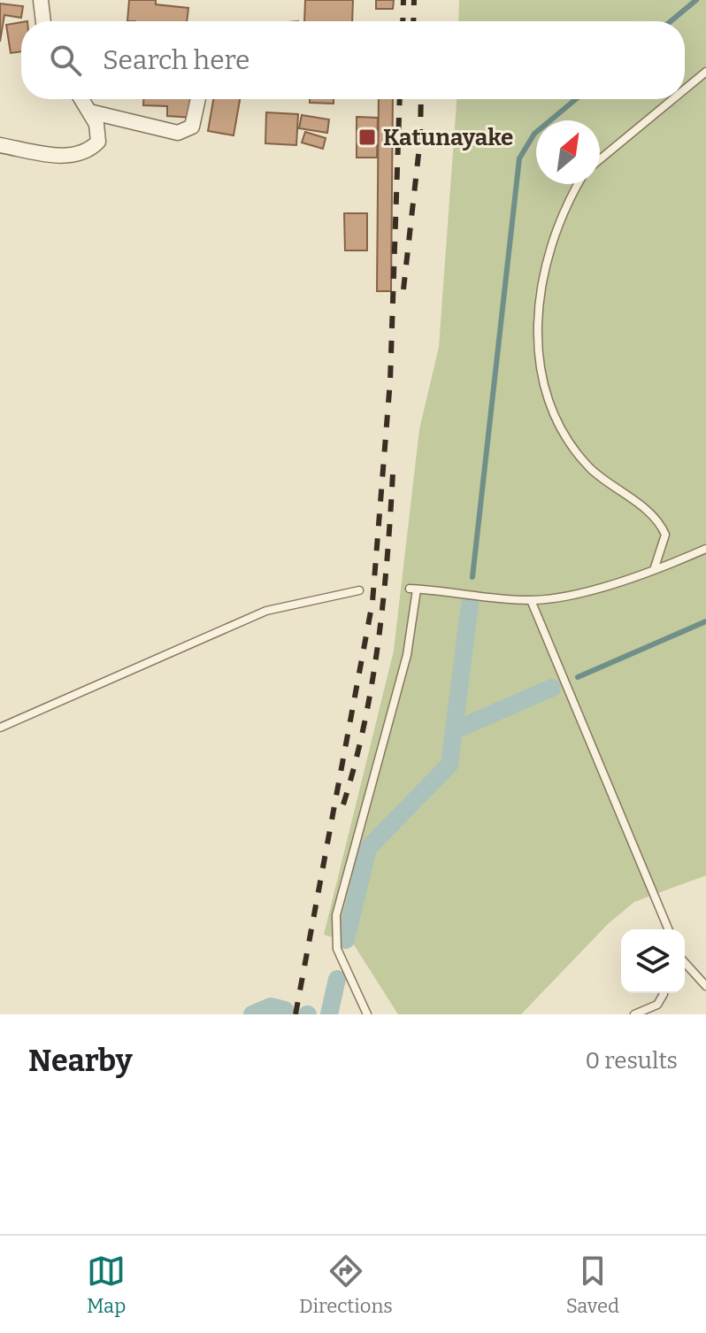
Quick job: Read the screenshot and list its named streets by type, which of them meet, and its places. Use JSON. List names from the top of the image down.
{
  "places": {
    "transit": ["Katunayake"]
  },
  "north": "top right",
  "page": {
    "search": "Search here",
    "heading": ["Nearby", "0 results"],
    "nav": ["Map", "Directions", "Saved"]
  }
}
